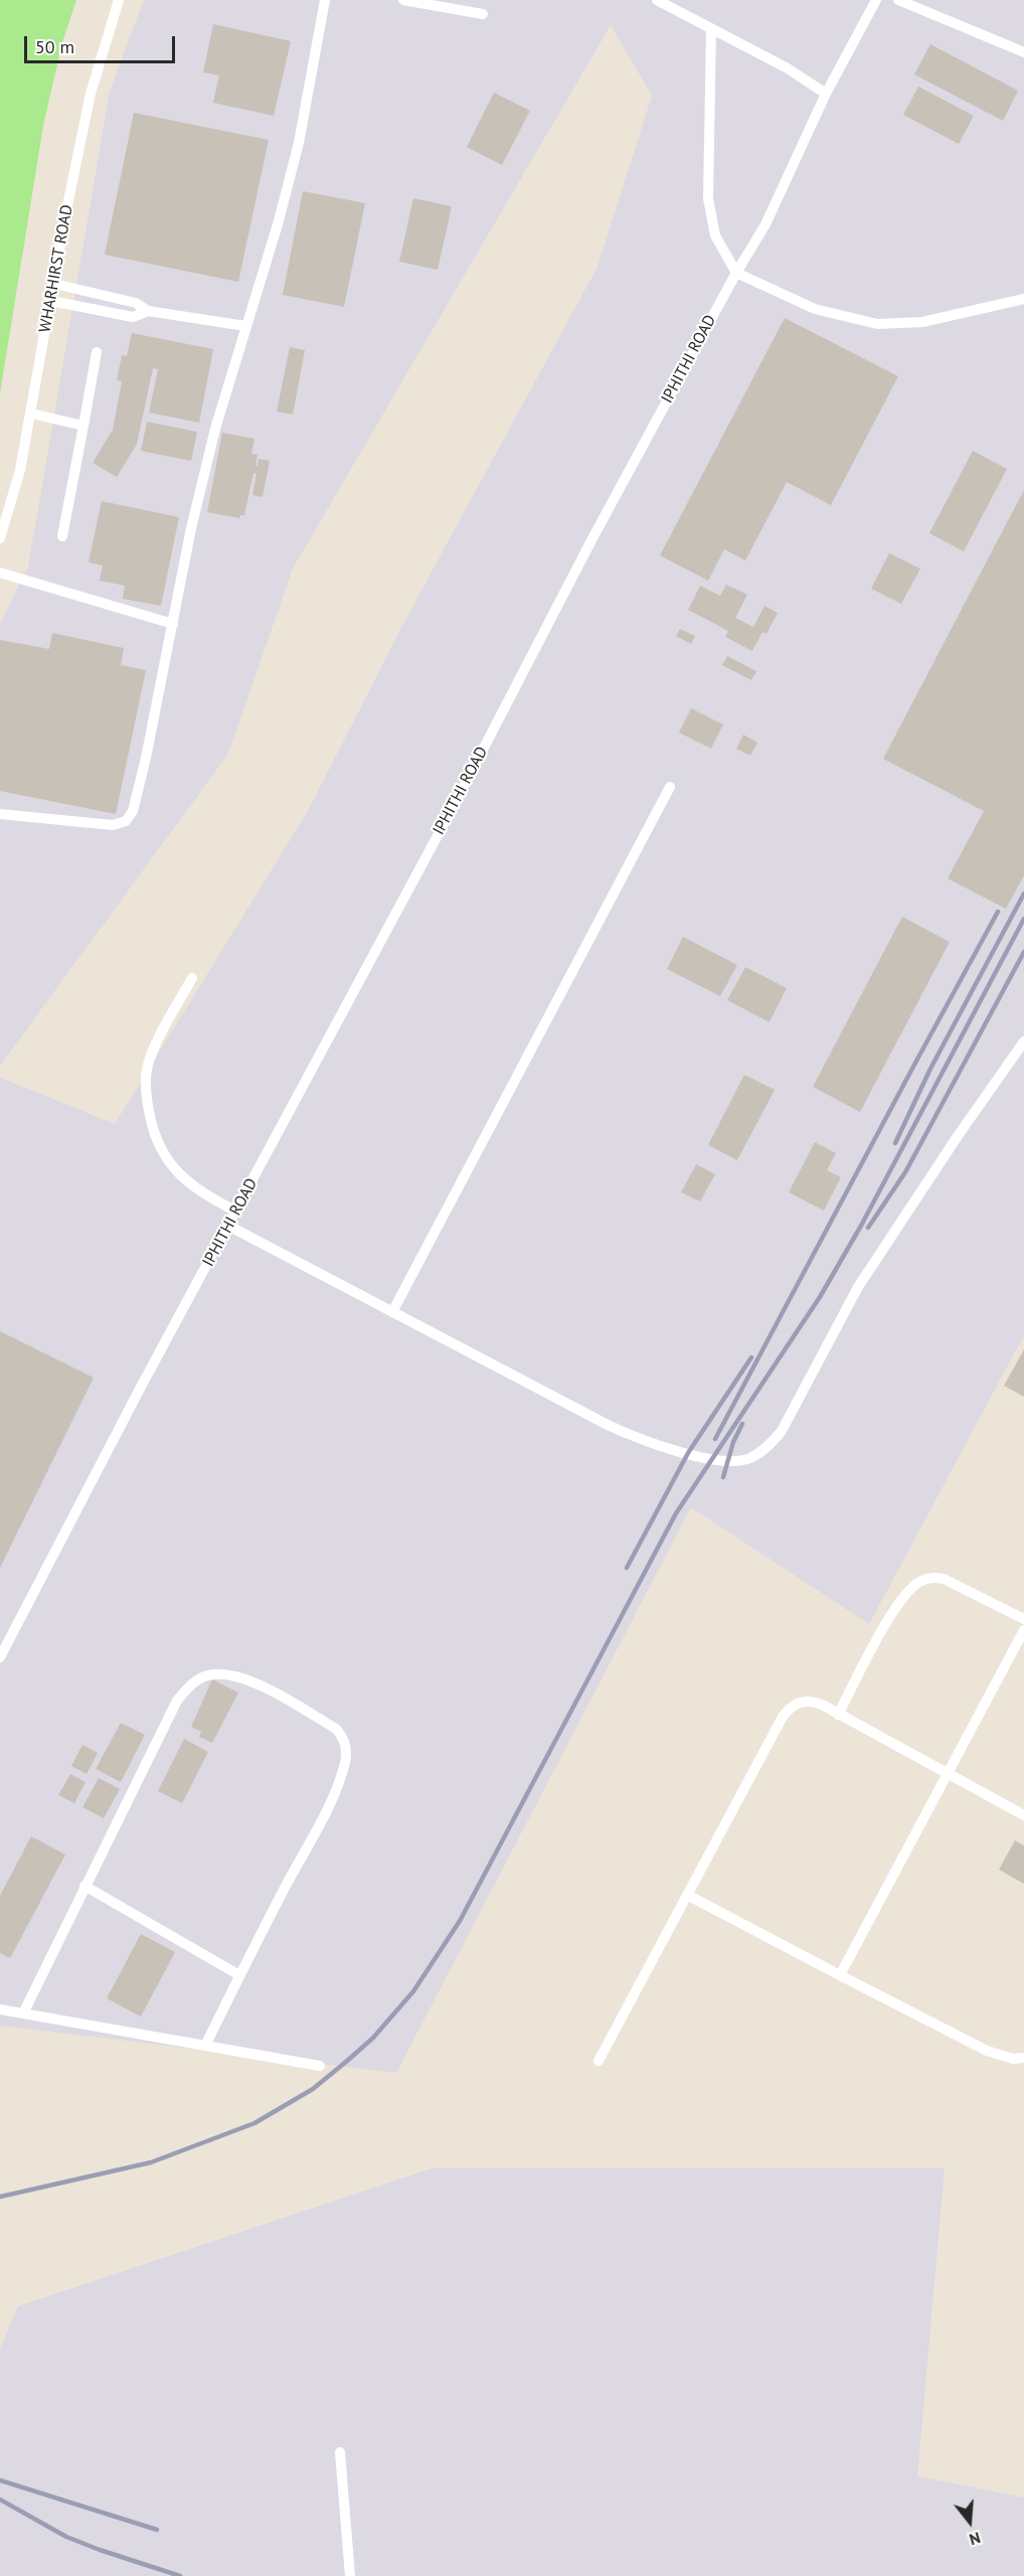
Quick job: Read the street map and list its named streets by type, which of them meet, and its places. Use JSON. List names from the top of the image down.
{
  "streets": {
    "lane": ["WHARHIRST ROAD", "IPHITHI ROAD"]
  },
  "scale_bar": "50 m",
  "north": "bottom"
}
